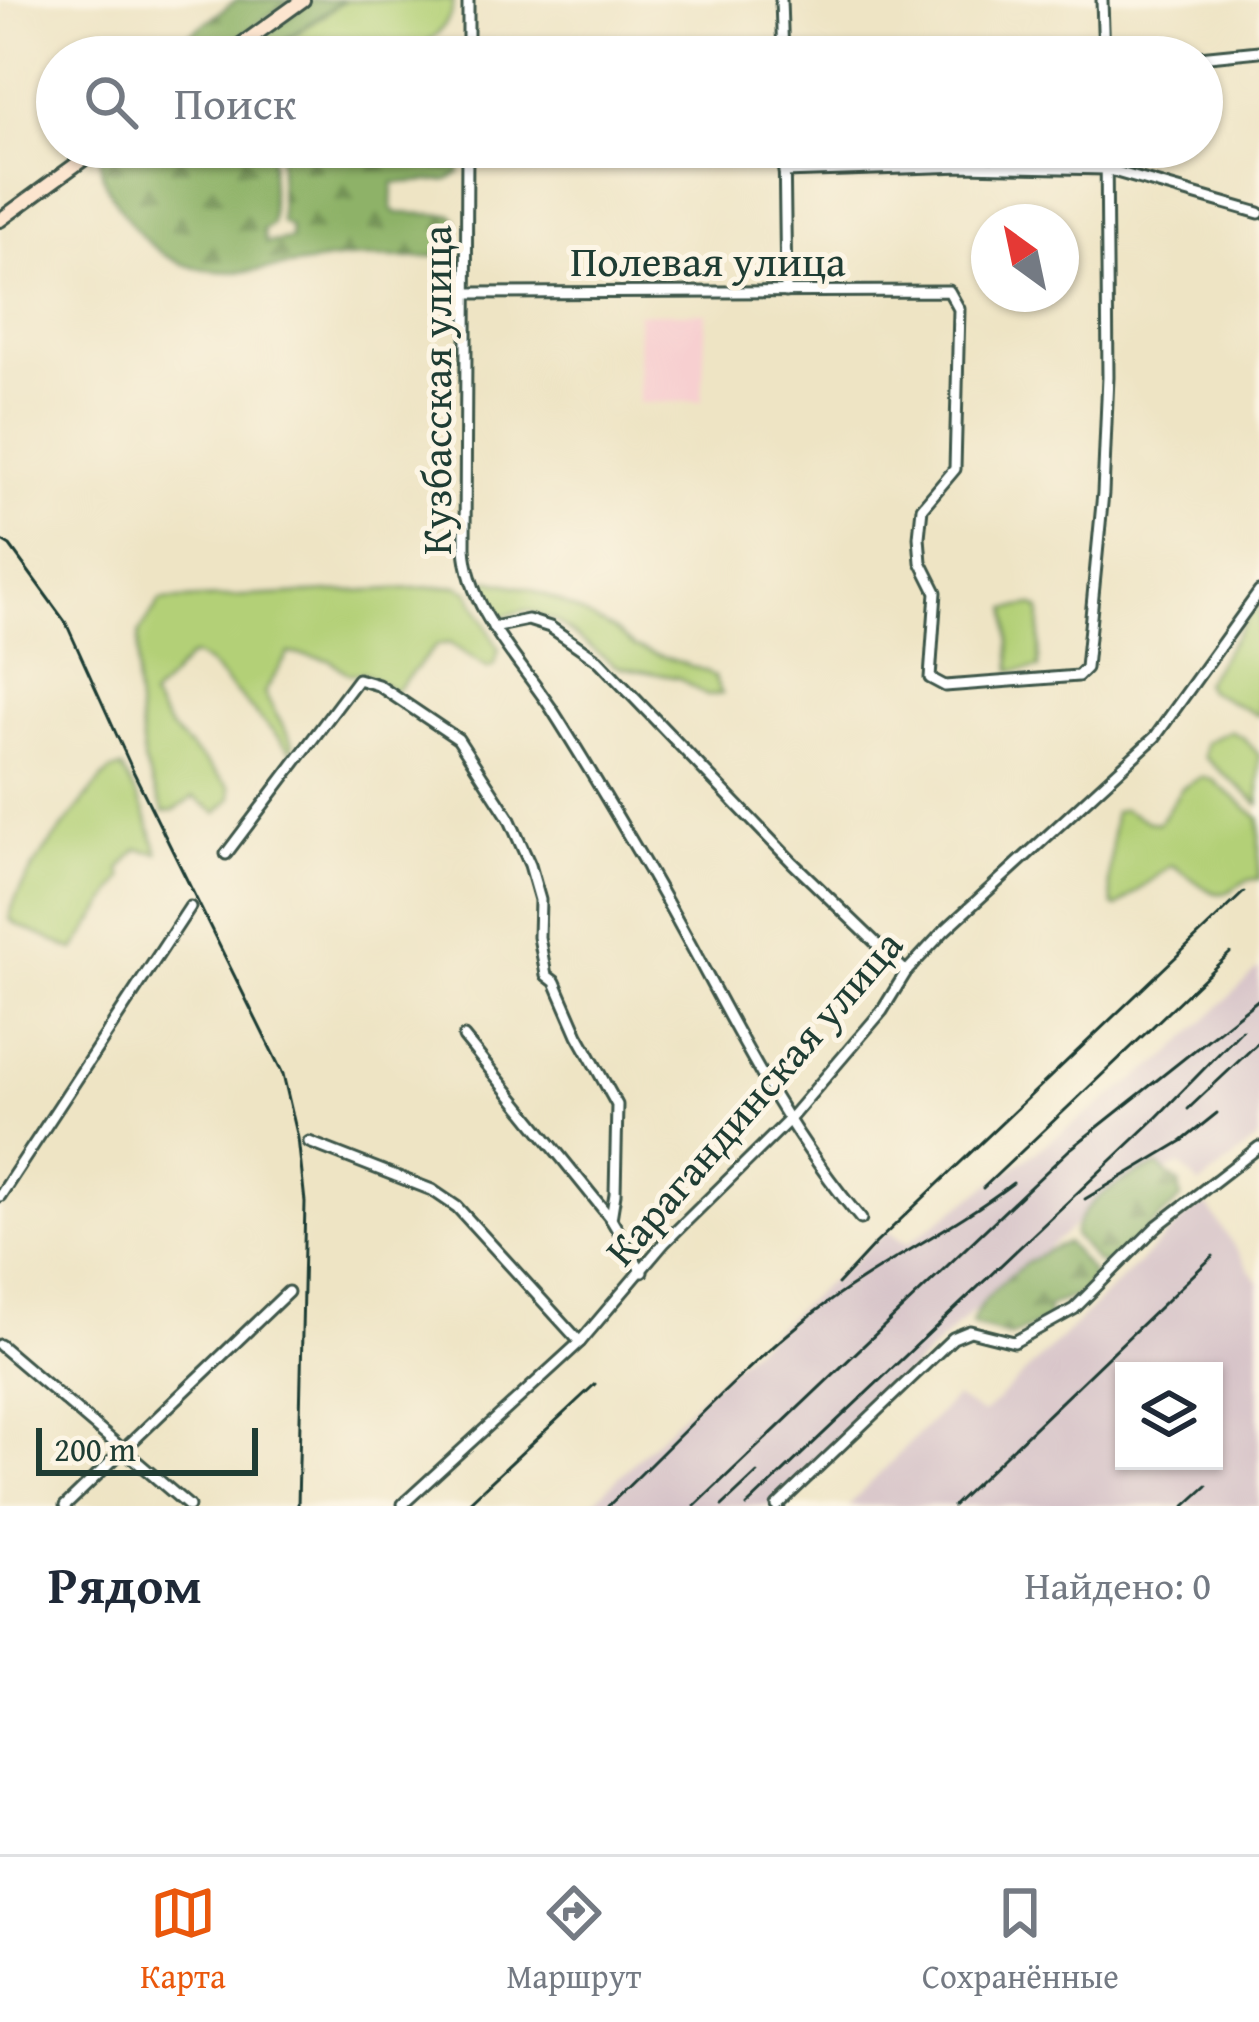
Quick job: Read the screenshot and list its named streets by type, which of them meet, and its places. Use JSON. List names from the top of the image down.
{
  "streets": {
    "street": ["Полевая улица", "Кузбасская улица", "Карагандинская улица"]
  },
  "crossings": [
    ["Полевая улица", "Кузбасская улица"],
    ["Кузбасская улица", "Карагандинская улица"]
  ],
  "scale_bar": "200 m",
  "north": "top left",
  "page": {
    "search": "Поиск",
    "scale": "200 m",
    "heading": ["Рядом", "Найдено: 0"],
    "nav": ["Карта", "Маршрут", "Сохранённые"]
  }
}
